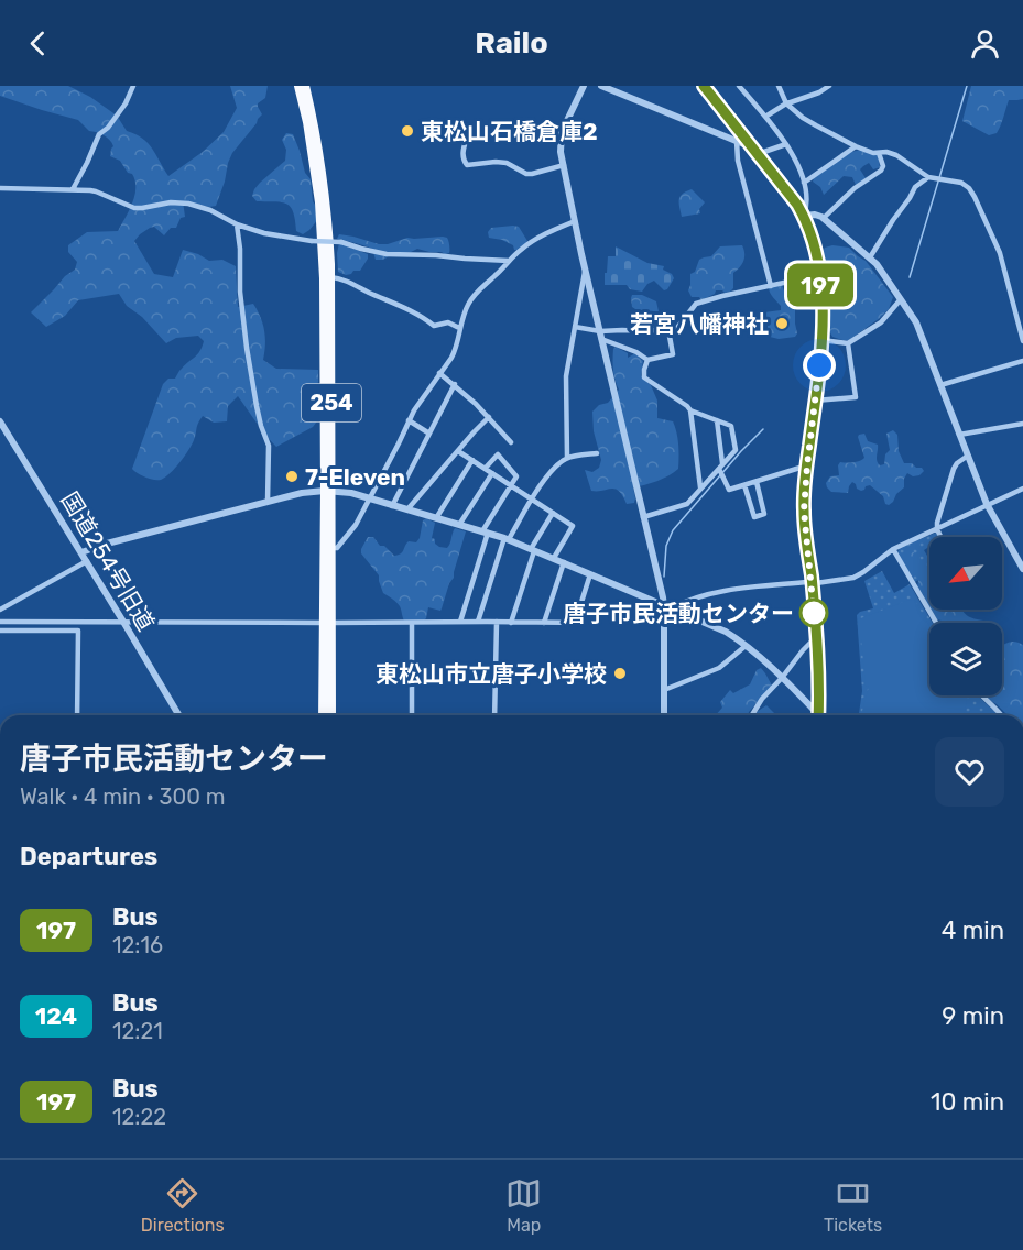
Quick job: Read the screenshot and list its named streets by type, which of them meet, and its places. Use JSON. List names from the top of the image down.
{
  "streets": {
    "highway": ["254"],
    "street": ["国道254号旧道"]
  },
  "places": [
    "東松山石橋倉庫2",
    "若宮八幡神社",
    "7-Eleven",
    "唐子市民活動センター",
    "東松山市立唐子小学校"
  ],
  "lines": ["bus line 197"],
  "north": "bottom left",
  "page": {
    "header": "Railo",
    "on_map": "197",
    "heading": [
      ["唐子市民活動センター", "Walk · 4 min · 300 m"],
      "Departures"
    ],
    "list": [
      {
        "mark": "197",
        "name": "Bus",
        "note": "12:16",
        "value": "4 min"
      },
      {
        "mark": "124",
        "name": "Bus",
        "note": "12:21",
        "value": "9 min"
      },
      {
        "mark": "197",
        "name": "Bus",
        "note": "12:22",
        "value": "10 min"
      }
    ],
    "tabs": ["Directions", "Map", "Tickets"]
  }
}
